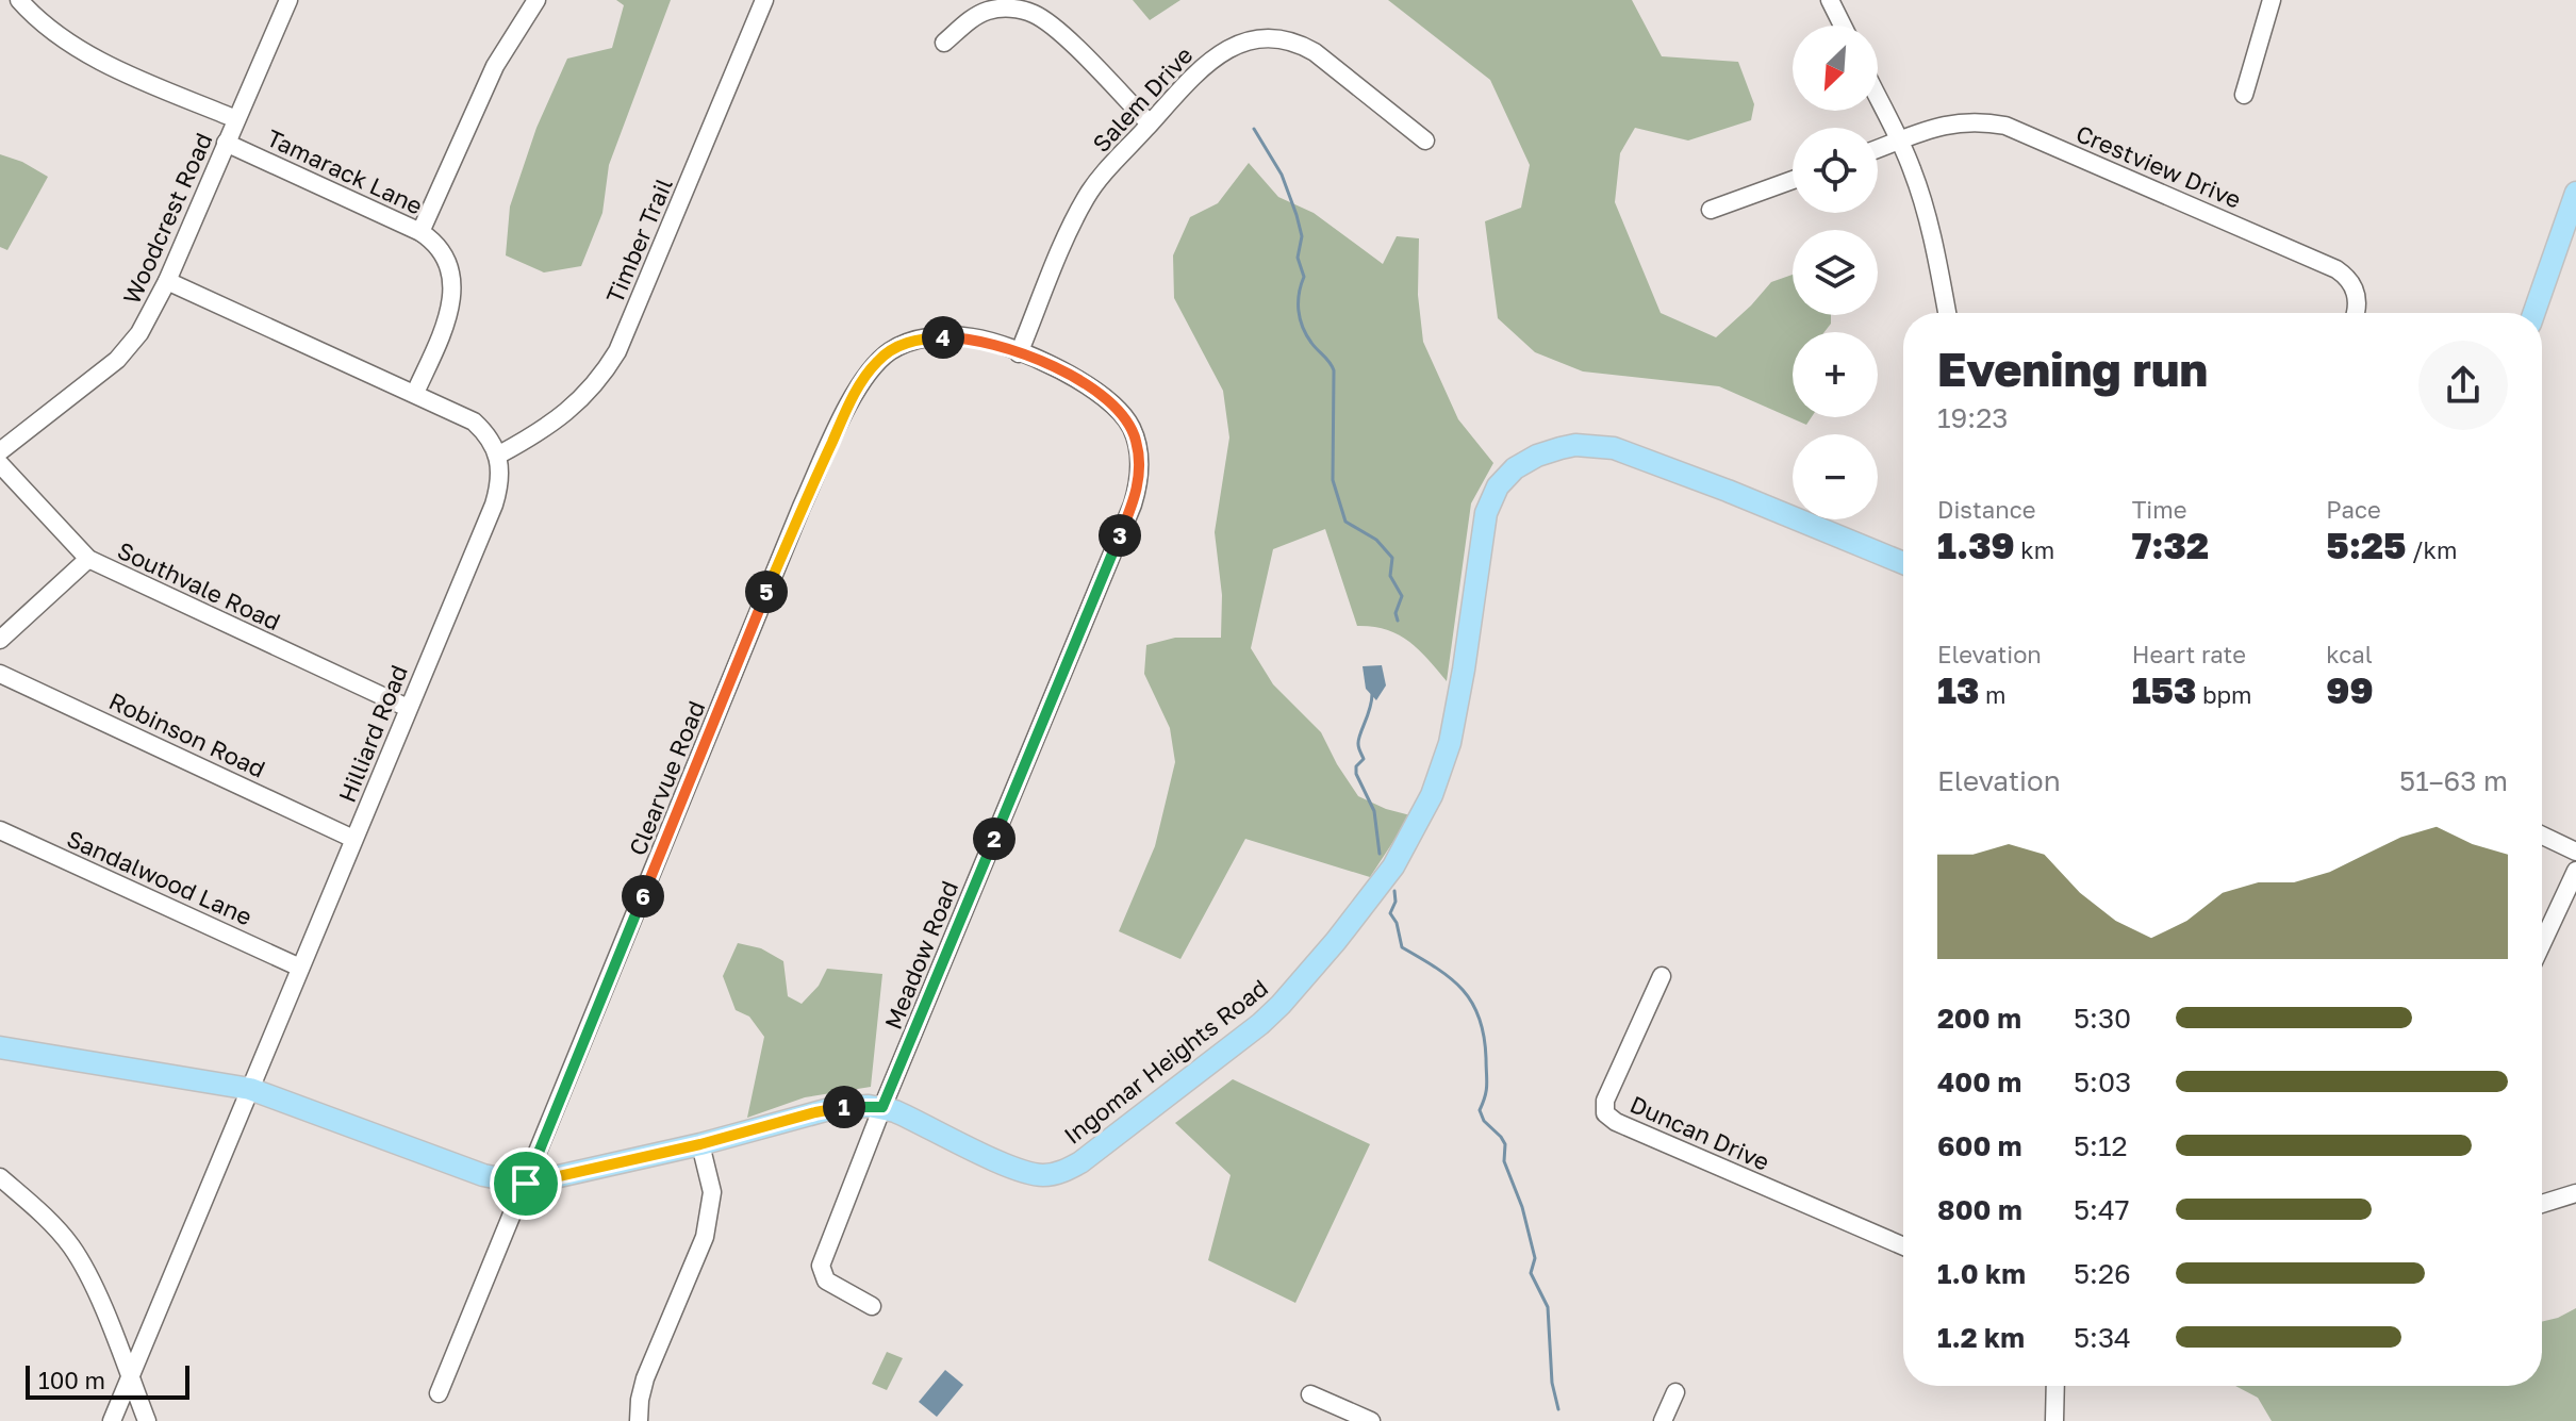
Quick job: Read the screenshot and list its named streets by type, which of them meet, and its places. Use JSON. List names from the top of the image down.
{
  "streets": {
    "main road": ["Ingomar Heights Road"],
    "street": [
      "Salem Drive",
      "Crestview Drive",
      "Tamarack Lane",
      "Woodcrest Road",
      "Timber Trail",
      "Southvale Road",
      "Hilliard Road",
      "Robinson Road",
      "Clearvue Road",
      "Sandalwood Lane",
      "Meadow Road",
      "Duncan Drive"
    ]
  },
  "crossings": [
    ["Salem Drive", "Clearvue Road"],
    ["Tamarack Lane", "Woodcrest Road"],
    ["Timber Trail", "Hilliard Road"],
    ["Southvale Road", "Hilliard Road"],
    ["Hilliard Road", "Robinson Road"],
    ["Hilliard Road", "Sandalwood Lane"],
    ["Hilliard Road", "Ingomar Heights Road"],
    ["Clearvue Road", "Meadow Road"],
    ["Clearvue Road", "Ingomar Heights Road"],
    ["Meadow Road", "Ingomar Heights Road"]
  ],
  "scale_bar": "100 m",
  "north": "bottom left",
  "page": {
    "map_buttons": ["+", "−"],
    "heading": ["Evening run", "19:23"],
    "pins": [
      "4",
      "3",
      "5",
      "2",
      "6",
      "1"
    ],
    "stats": [
      ["Distance", "1.39 km"],
      ["Time", "7:32"],
      ["Pace", "5:25 /km"],
      ["Elevation", "13 m"],
      ["Heart rate", "153 bpm"],
      ["kcal", "99"]
    ],
    "chart": ["Elevation", "51–63 m"],
    "list": [
      {
        "name": "200 m",
        "note": "5:30"
      },
      {
        "name": "400 m",
        "note": "5:03"
      },
      {
        "name": "600 m",
        "note": "5:12"
      },
      {
        "name": "800 m",
        "note": "5:47"
      },
      {
        "name": "1.0 km",
        "note": "5:26"
      },
      {
        "name": "1.2 km",
        "note": "5:34"
      }
    ],
    "scale": "100 m"
  }
}
